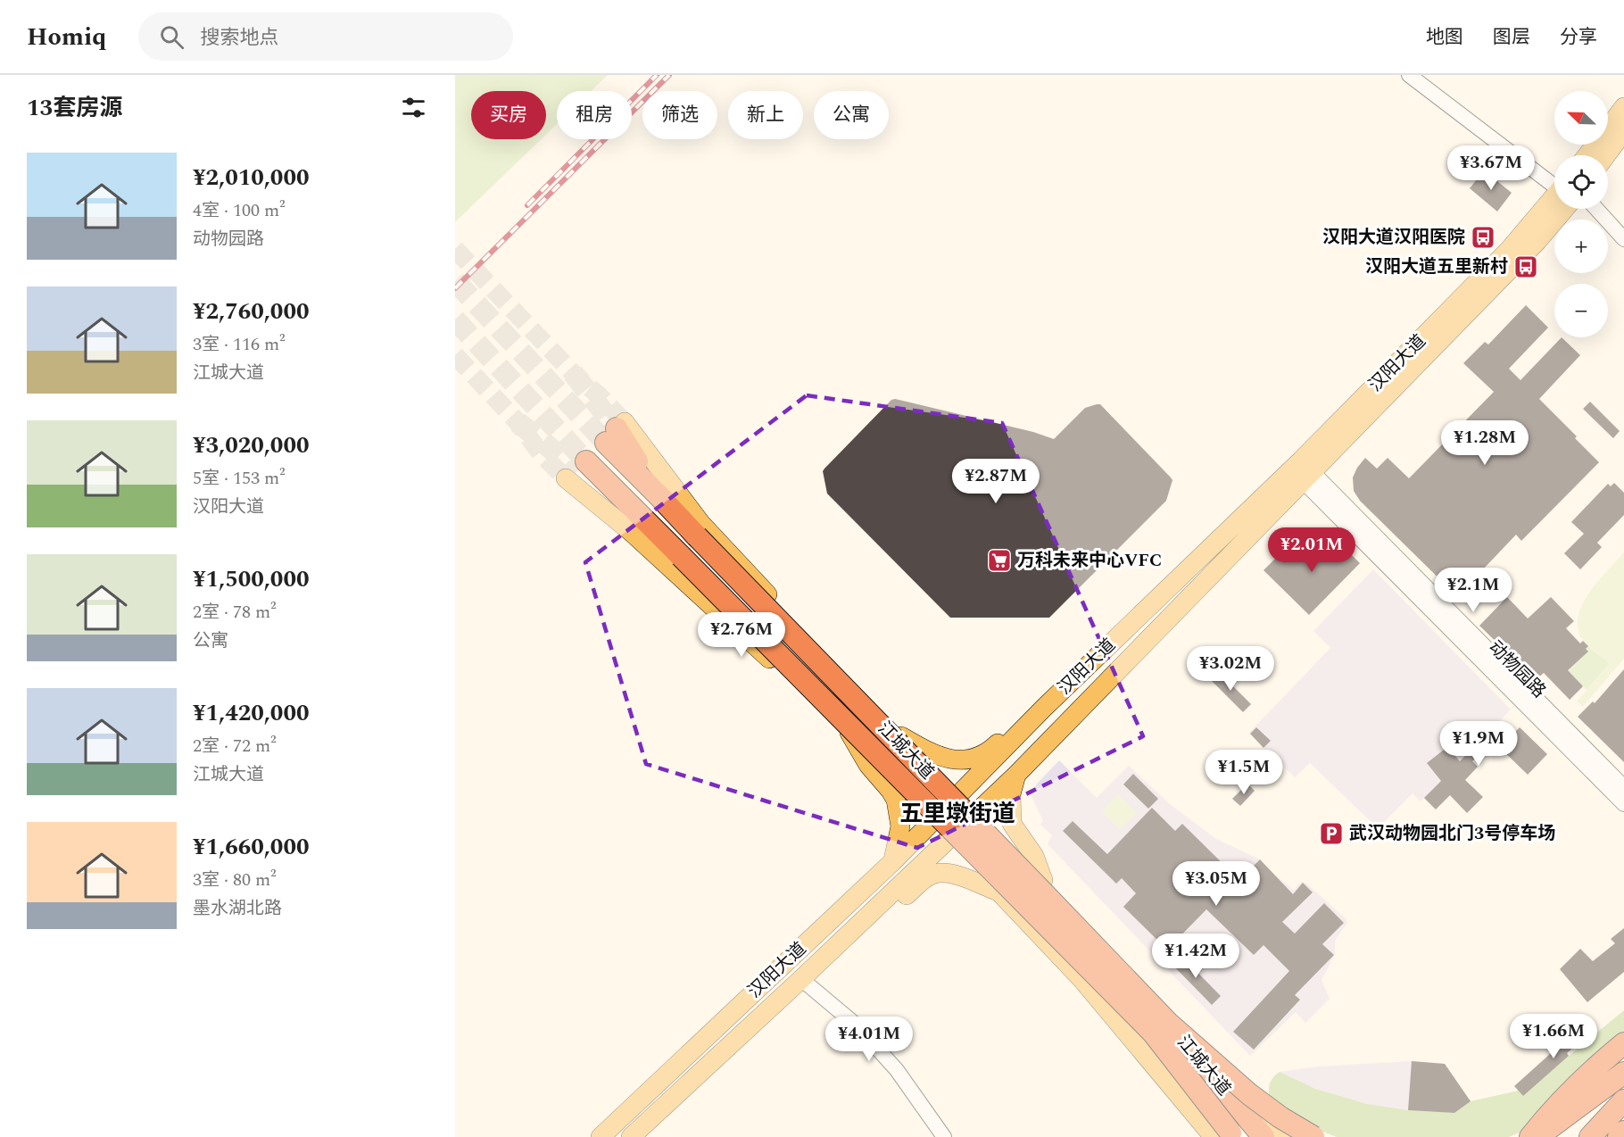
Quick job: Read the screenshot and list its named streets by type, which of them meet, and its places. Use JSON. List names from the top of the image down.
{
  "streets": {
    "highway": ["江城大道"],
    "main road": ["汉阳大道"],
    "street": ["动物园路"]
  },
  "crossings": [
    ["汉阳大道", "动物园路"],
    ["汉阳大道", "江城大道"]
  ],
  "districts": ["五里墩街道"],
  "places": {
    "bus stop": ["汉阳大道汉阳医院", "汉阳大道五里新村"],
    "supermarket": ["万科未来中心VFC"],
    "parking": ["武汉动物园北门3号停车场"]
  },
  "north": "top left",
  "page": {
    "header": "Homiq",
    "search": "搜索地点",
    "nav": ["地图", "图层", "分享"],
    "heading": "13套房源",
    "map_buttons": ["+", "−"],
    "chip": [
      "买房",
      "租房",
      "筛选",
      "新上",
      "公寓"
    ],
    "list": [
      {
        "name": "¥2,010,000",
        "note": "4室 · 100 m² · 动物园路"
      },
      {
        "name": "¥2,760,000",
        "note": "3室 · 116 m² · 江城大道"
      },
      {
        "name": "¥3,020,000",
        "note": "5室 · 153 m² · 汉阳大道"
      },
      {
        "name": "¥1,500,000",
        "note": "2室 · 78 m² · 公寓"
      },
      {
        "name": "¥1,420,000",
        "note": "2室 · 72 m² · 江城大道"
      },
      {
        "name": "¥1,660,000",
        "note": "3室 · 80 m² · 墨水湖北路"
      }
    ],
    "price": [
      "¥3.67M",
      "¥1.28M",
      "¥2.87M",
      "¥2.01M",
      "¥2.1M",
      "¥2.76M",
      "¥3.02M",
      "¥1.9M",
      "¥1.5M",
      "¥3.05M",
      "¥1.42M",
      "¥1.66M",
      "¥4.01M"
    ]
  }
}
